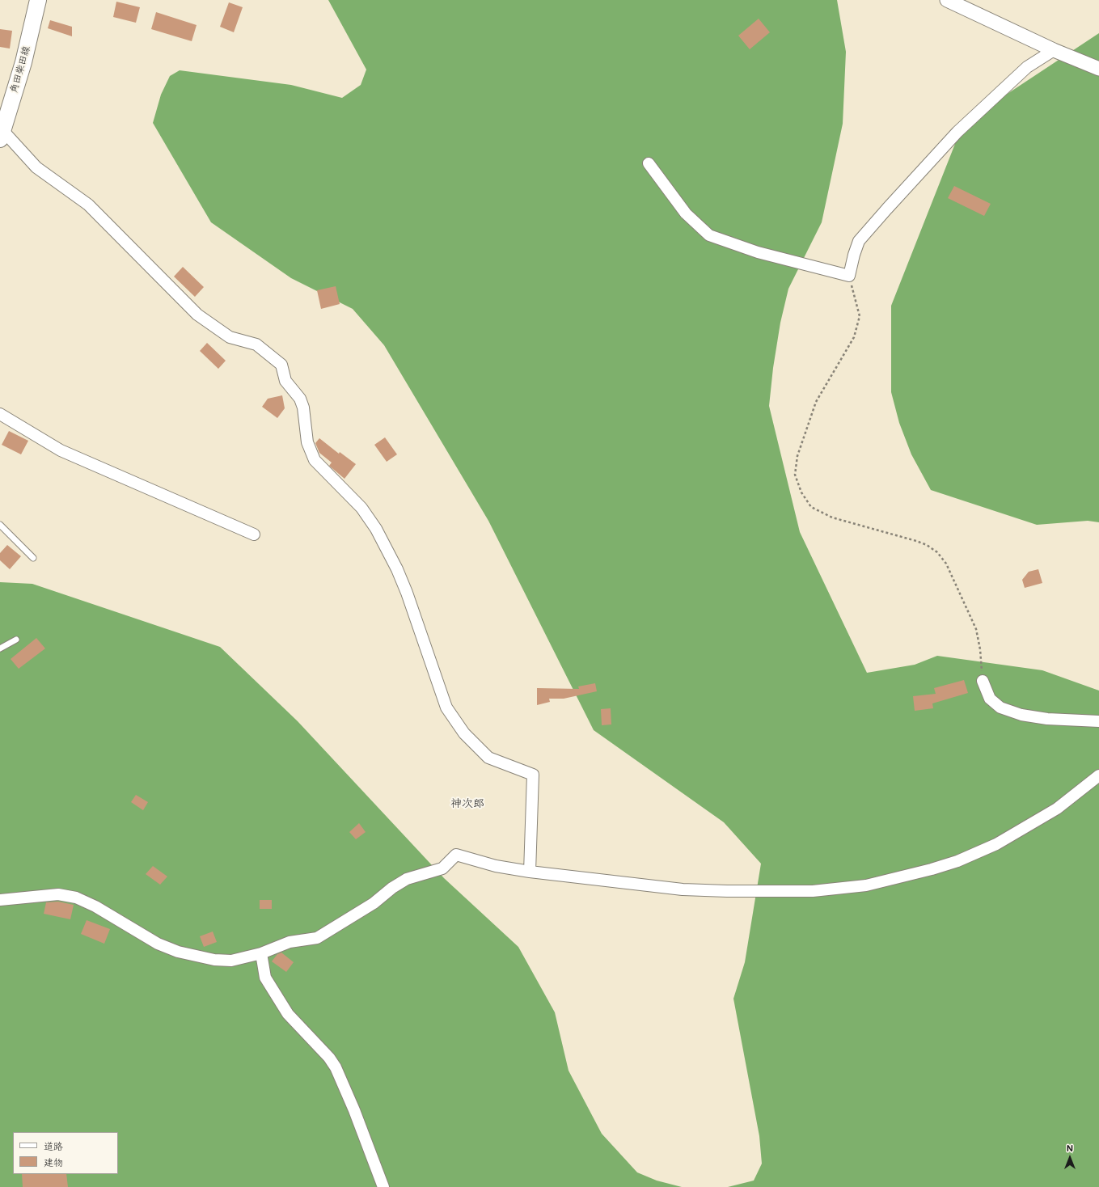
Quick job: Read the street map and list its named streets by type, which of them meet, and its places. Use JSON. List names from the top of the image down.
{
  "streets": {
    "main road": ["角田柴田線"]
  },
  "districts": ["神次郎"],
  "legend": ["道路", "建物"],
  "north": "top"
}
